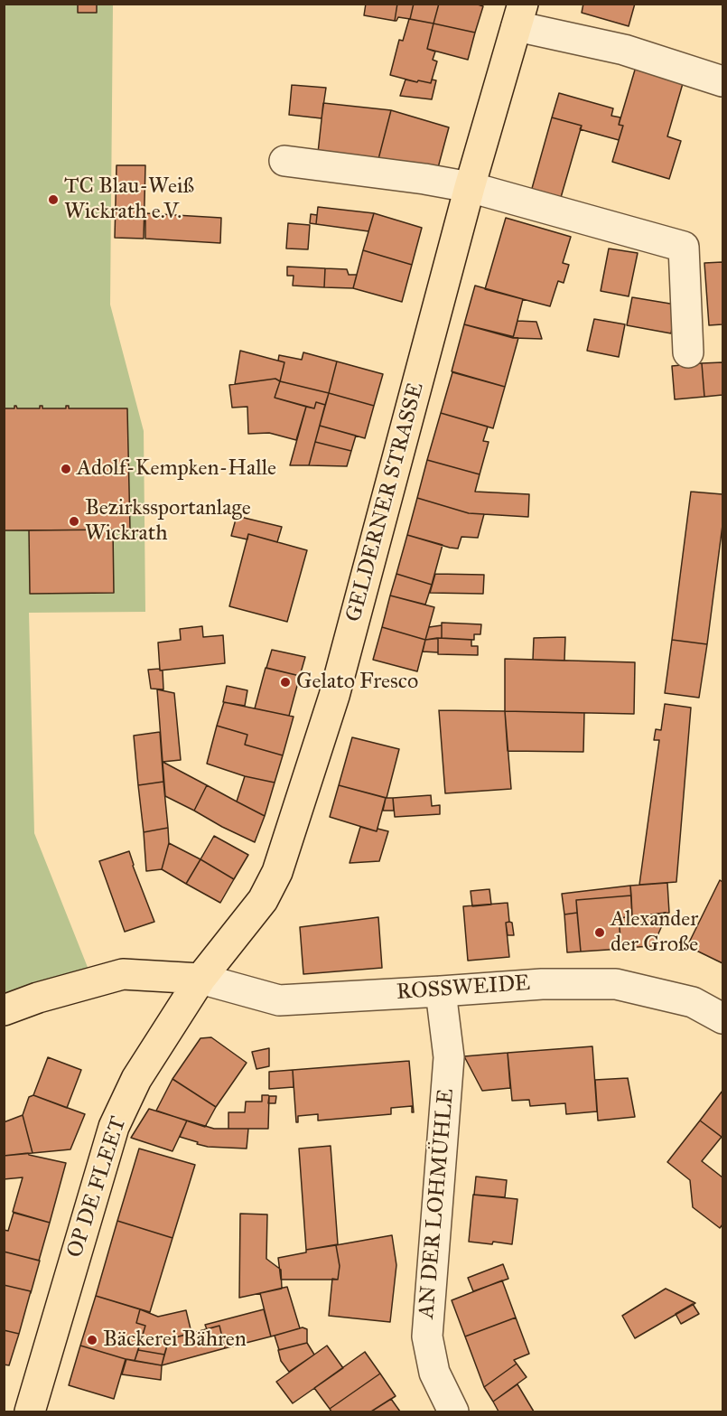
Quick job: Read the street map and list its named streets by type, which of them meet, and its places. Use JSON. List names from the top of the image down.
{
  "streets": {
    "main road": ["GELDERNER STRASSE", "OP DE FLEET"],
    "street": ["ROSSWEIDE", "AN DER LOHMÜHLE"]
  },
  "crossings": [
    ["GELDERNER STRASSE", "ROSSWEIDE"],
    ["GELDERNER STRASSE", "OP DE FLEET"],
    ["ROSSWEIDE", "OP DE FLEET"],
    ["ROSSWEIDE", "AN DER LOHMÜHLE"]
  ],
  "places": [
    "TC Blau-Weiß Wickrath e.V.",
    "Adolf-Kempken-Halle",
    "Bezirkssportanlage Wickrath",
    "Gelato Fresco",
    "Alexander der Große",
    "Bäckerei Bähren"
  ]
}
